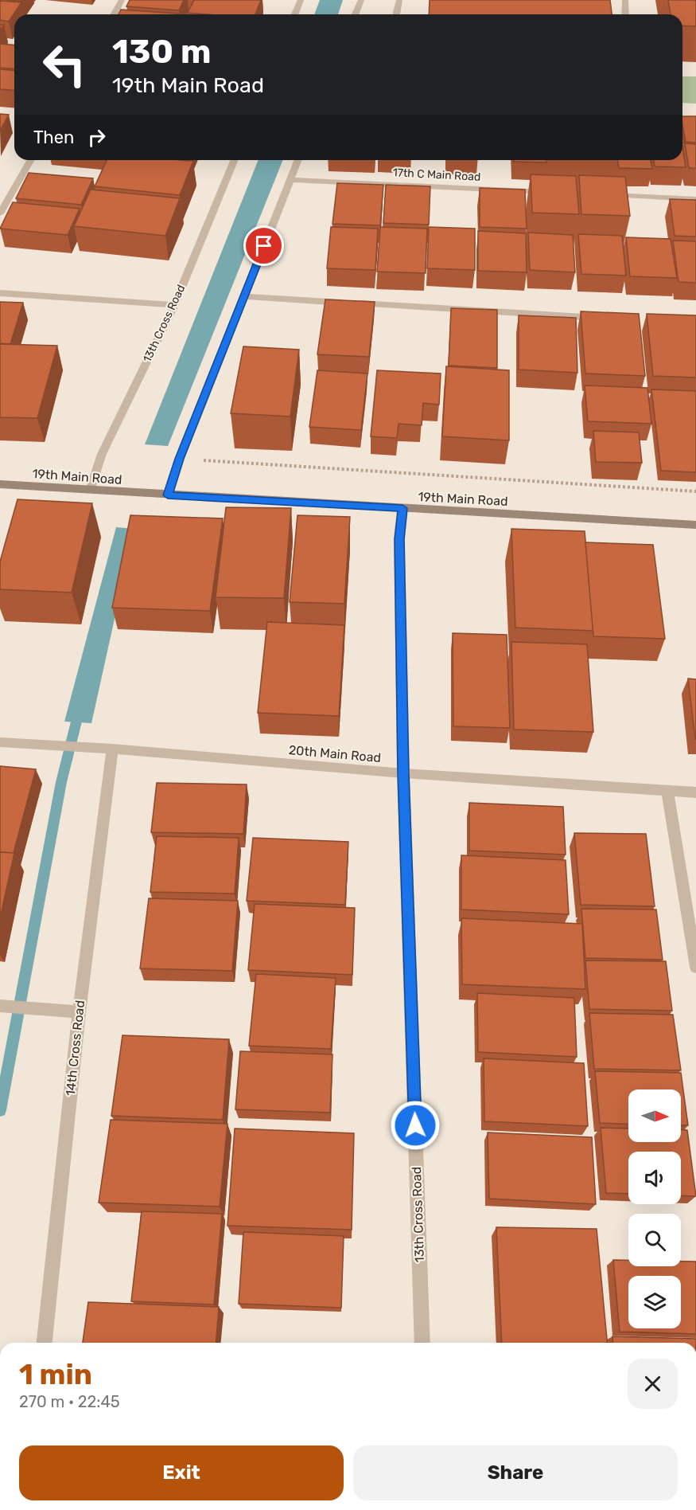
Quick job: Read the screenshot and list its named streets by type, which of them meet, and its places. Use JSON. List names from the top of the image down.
{
  "streets": {
    "main road": ["19th Main Road"],
    "street": [
      "17th C Main Road",
      "13th Cross Road",
      "20th Main Road",
      "14th Cross Road"
    ]
  },
  "crossings": [
    ["13th Cross Road", "19th Main Road"],
    ["13th Cross Road", "20th Main Road"],
    ["20th Main Road", "14th Cross Road"]
  ],
  "north": "right",
  "page": {
    "turn": ["130 m", "19th Main Road"],
    "then": "Then",
    "heading": ["1 min", "270 m · 22:45"],
    "buttons": ["Exit", "Share"]
  }
}
